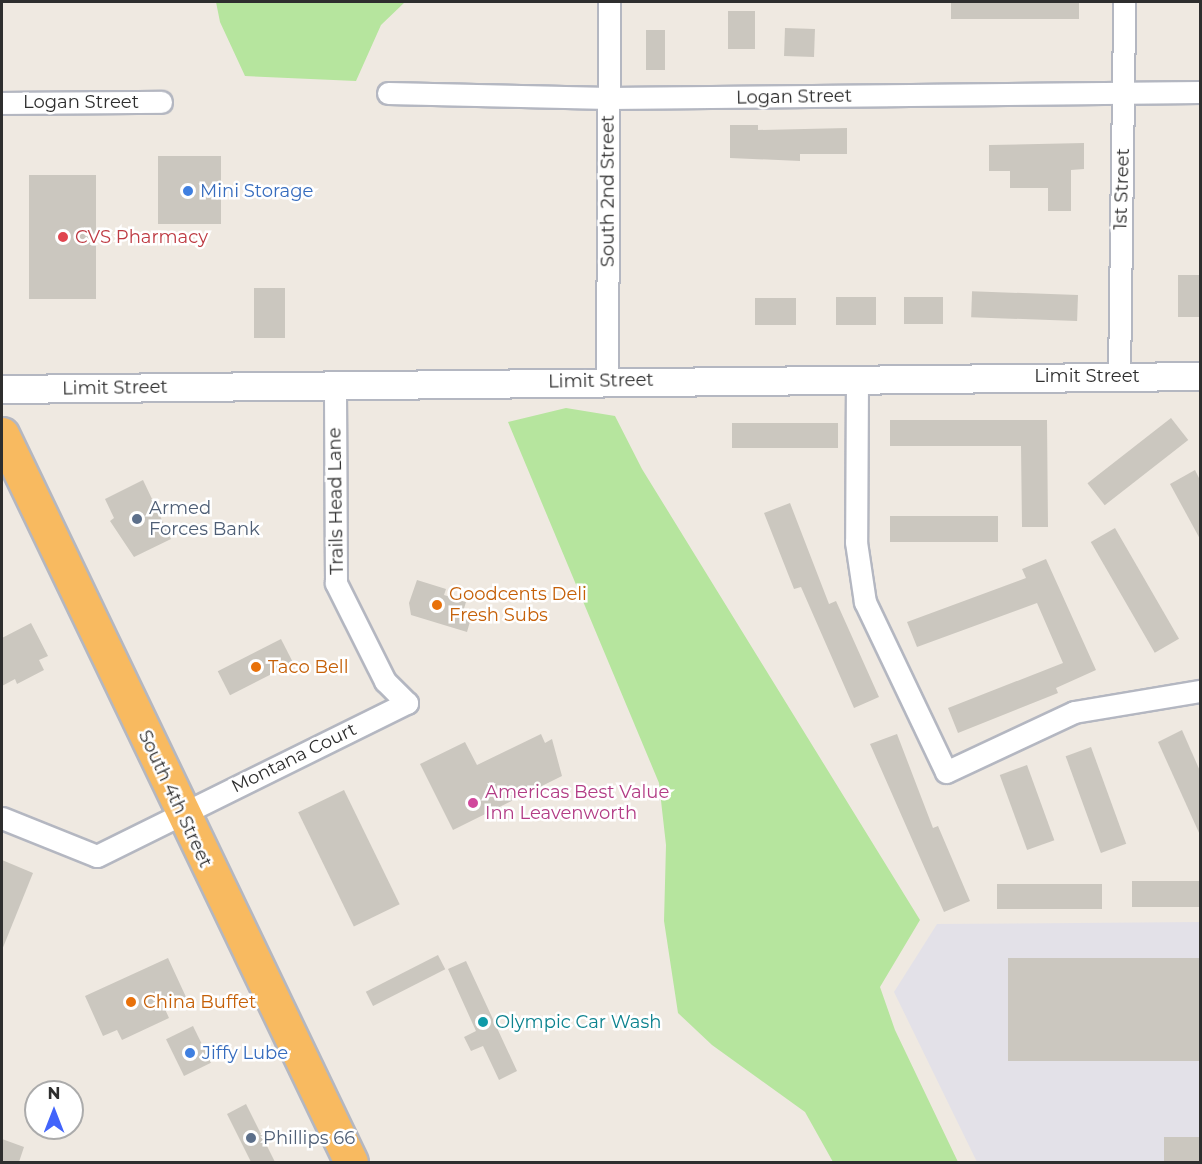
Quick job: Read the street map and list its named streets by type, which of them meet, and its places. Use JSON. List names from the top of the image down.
{
  "streets": {
    "highway": ["South 4th Street"],
    "street": [
      "Logan Street",
      "1st Street",
      "South 2nd Street",
      "Limit Street",
      "Trails Head Lane",
      "Montana Court"
    ]
  },
  "crossings": [
    ["Logan Street", "1st Street"],
    ["Logan Street", "South 2nd Street"],
    ["1st Street", "Limit Street"],
    ["South 2nd Street", "Limit Street"],
    ["Limit Street", "Trails Head Lane"],
    ["Trails Head Lane", "Montana Court"],
    ["Montana Court", "South 4th Street"]
  ],
  "places": [
    "Mini Storage",
    "CVS Pharmacy",
    "Armed Forces Bank",
    "Goodcents Deli Fresh Subs",
    "Taco Bell",
    "Americas Best Value Inn Leavenworth",
    "China Buffet",
    "Olympic Car Wash",
    "Jiffy Lube",
    "Phillips 66"
  ],
  "north": "top"
}
